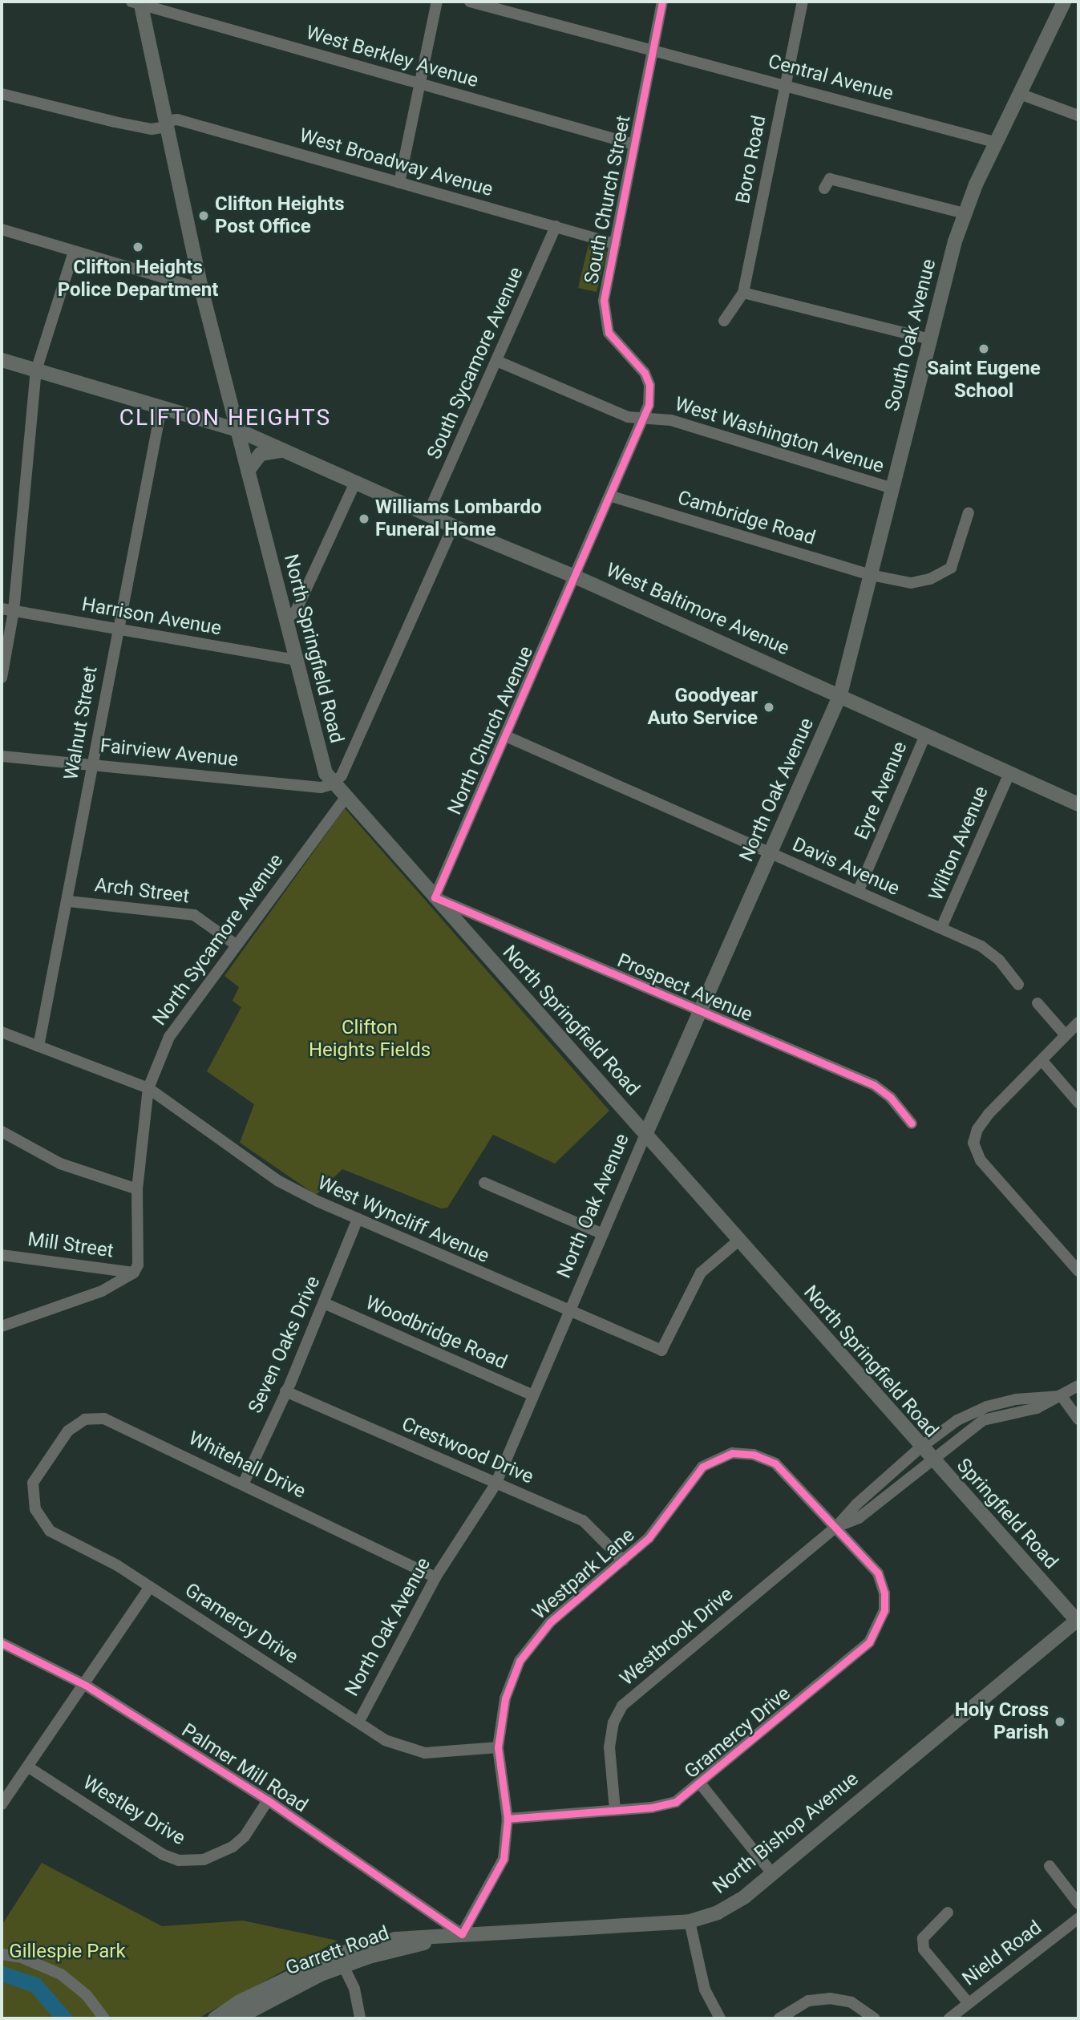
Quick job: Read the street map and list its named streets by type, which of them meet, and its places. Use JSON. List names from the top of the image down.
{
  "streets": {
    "main road": [
      "South Oak Avenue",
      "West Baltimore Avenue",
      "North Springfield Road",
      "North Oak Avenue",
      "Springfield Road",
      "North Bishop Avenue",
      "Garrett Road"
    ],
    "street": [
      "West Berkley Avenue",
      "Central Avenue",
      "Boro Road",
      "West Broadway Avenue",
      "South Church Street",
      "South Sycamore Avenue",
      "West Washington Avenue",
      "Cambridge Road",
      "Harrison Avenue",
      "Walnut Street",
      "North Church Avenue",
      "Fairview Avenue",
      "Eyre Avenue",
      "Wilton Avenue",
      "Davis Avenue",
      "Arch Street",
      "North Sycamore Avenue",
      "Prospect Avenue",
      "West Wyncliff Avenue",
      "Mill Street",
      "Woodbridge Road",
      "Seven Oaks Drive",
      "Crestwood Drive",
      "Whitehall Drive",
      "Westpark Lane",
      "Gramercy Drive",
      "Westbrook Drive",
      "Palmer Mill Road",
      "Westley Drive",
      "Nield Road"
    ]
  },
  "crossings": [
    ["West Berkley Avenue", "South Church Street"],
    ["West Berkley Avenue", "North Springfield Road"],
    ["Central Avenue", "Boro Road"],
    ["Central Avenue", "South Church Street"],
    ["Central Avenue", "South Oak Avenue"],
    ["West Broadway Avenue", "South Church Street"],
    ["West Broadway Avenue", "South Sycamore Avenue"],
    ["West Broadway Avenue", "North Springfield Road"],
    ["South Church Street", "West Washington Avenue"],
    ["South Church Street", "Cambridge Road"],
    ["South Church Street", "West Baltimore Avenue"],
    ["South Church Street", "North Church Avenue"],
    ["South Oak Avenue", "West Washington Avenue"],
    ["South Oak Avenue", "Cambridge Road"],
    ["South Oak Avenue", "West Baltimore Avenue"],
    ["South Oak Avenue", "North Oak Avenue"],
    ["South Sycamore Avenue", "West Washington Avenue"],
    ["South Sycamore Avenue", "West Baltimore Avenue"],
    ["West Baltimore Avenue", "North Springfield Road"],
    ["West Baltimore Avenue", "Walnut Street"],
    ["West Baltimore Avenue", "North Church Avenue"],
    ["West Baltimore Avenue", "North Oak Avenue"],
    ["West Baltimore Avenue", "Eyre Avenue"],
    ["West Baltimore Avenue", "Wilton Avenue"],
    ["Harrison Avenue", "North Springfield Road"],
    ["Harrison Avenue", "Walnut Street"],
    ["North Springfield Road", "North Church Avenue"],
    ["North Springfield Road", "Fairview Avenue"],
    ["North Springfield Road", "North Oak Avenue"],
    ["North Springfield Road", "North Sycamore Avenue"],
    ["North Springfield Road", "Prospect Avenue"],
    ["North Springfield Road", "West Wyncliff Avenue"],
    ["North Springfield Road", "Springfield Road"],
    ["North Springfield Road", "Westbrook Drive"],
    ["Walnut Street", "Fairview Avenue"],
    ["Walnut Street", "Arch Street"],
    ["Walnut Street", "West Wyncliff Avenue"],
    ["North Church Avenue", "Davis Avenue"],
    ["North Church Avenue", "Prospect Avenue"],
    ["North Oak Avenue", "Davis Avenue"],
    ["North Oak Avenue", "Prospect Avenue"],
    ["North Oak Avenue", "West Wyncliff Avenue"],
    ["North Oak Avenue", "Woodbridge Road"],
    ["North Oak Avenue", "Crestwood Drive"],
    ["North Oak Avenue", "Whitehall Drive"],
    ["North Oak Avenue", "Gramercy Drive"],
    ["Eyre Avenue", "Davis Avenue"],
    ["Wilton Avenue", "Davis Avenue"],
    ["Arch Street", "North Sycamore Avenue"],
    ["North Sycamore Avenue", "West Wyncliff Avenue"],
    ["North Sycamore Avenue", "Mill Street"],
    ["West Wyncliff Avenue", "Seven Oaks Drive"],
    ["Woodbridge Road", "Seven Oaks Drive"],
    ["Seven Oaks Drive", "Crestwood Drive"],
    ["Seven Oaks Drive", "Whitehall Drive"],
    ["Crestwood Drive", "Westpark Lane"],
    ["Whitehall Drive", "Gramercy Drive"],
    ["Springfield Road", "Westbrook Drive"],
    ["Springfield Road", "North Bishop Avenue"],
    ["Westpark Lane", "Gramercy Drive"],
    ["Westpark Lane", "Westbrook Drive"],
    ["Westpark Lane", "Palmer Mill Road"],
    ["Westpark Lane", "North Bishop Avenue"],
    ["Westpark Lane", "Garrett Road"],
    ["Gramercy Drive", "Westbrook Drive"],
    ["Palmer Mill Road", "Westley Drive"],
    ["Palmer Mill Road", "North Bishop Avenue"],
    ["Palmer Mill Road", "Garrett Road"],
    ["North Bishop Avenue", "Garrett Road"]
  ],
  "districts": ["CLIFTON HEIGHTS"],
  "parks": ["Clifton Heights Fields", "Gillespie Park"],
  "places": [
    "Clifton Heights Post Office",
    "Clifton Heights Police Department",
    "Saint Eugene School",
    "Williams Lombardo Funeral Home",
    "Goodyear Auto Service",
    "Holy Cross Parish"
  ]
}
